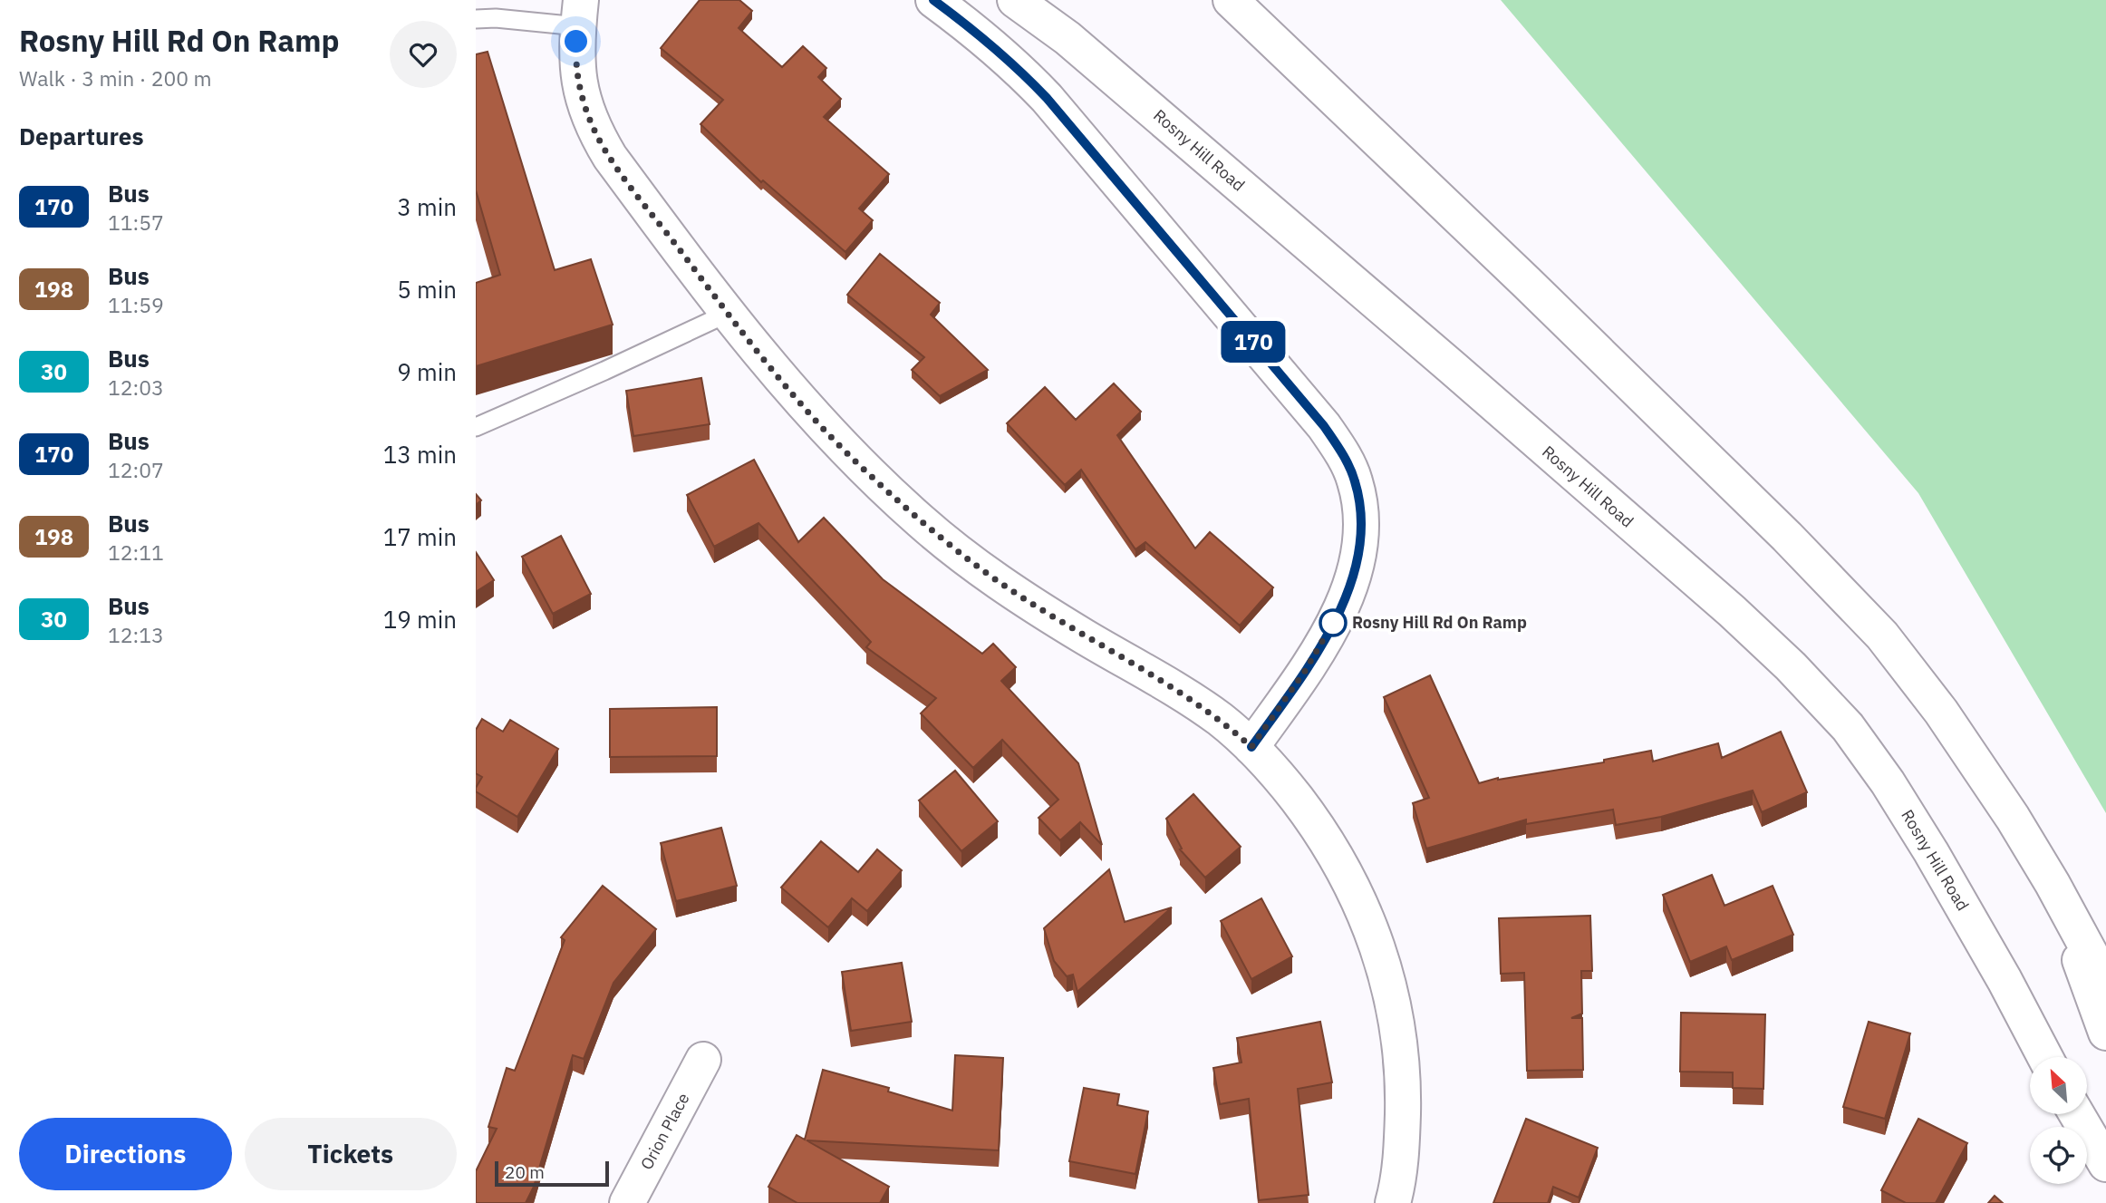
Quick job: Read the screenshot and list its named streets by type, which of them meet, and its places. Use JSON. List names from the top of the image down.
{
  "streets": {
    "main road": ["Rosny Hill Road", "Orion Place"]
  },
  "places": ["Rosny Hill Rd On Ramp"],
  "lines": ["bus line 170"],
  "scale_bar": "20 m",
  "north": "top left",
  "page": {
    "heading": [
      ["Rosny Hill Rd On Ramp", "Walk · 3 min · 200 m"],
      "Departures"
    ],
    "on_map": "170",
    "list": [
      {
        "mark": "170",
        "name": "Bus",
        "note": "11:57",
        "value": "3 min"
      },
      {
        "mark": "198",
        "name": "Bus",
        "note": "11:59",
        "value": "5 min"
      },
      {
        "mark": "30",
        "name": "Bus",
        "note": "12:03",
        "value": "9 min"
      },
      {
        "mark": "170",
        "name": "Bus",
        "note": "12:07",
        "value": "13 min"
      },
      {
        "mark": "198",
        "name": "Bus",
        "note": "12:11",
        "value": "17 min"
      },
      {
        "mark": "30",
        "name": "Bus",
        "note": "12:13",
        "value": "19 min"
      }
    ],
    "buttons": ["Directions", "Tickets"],
    "scale": "20 m"
  }
}
